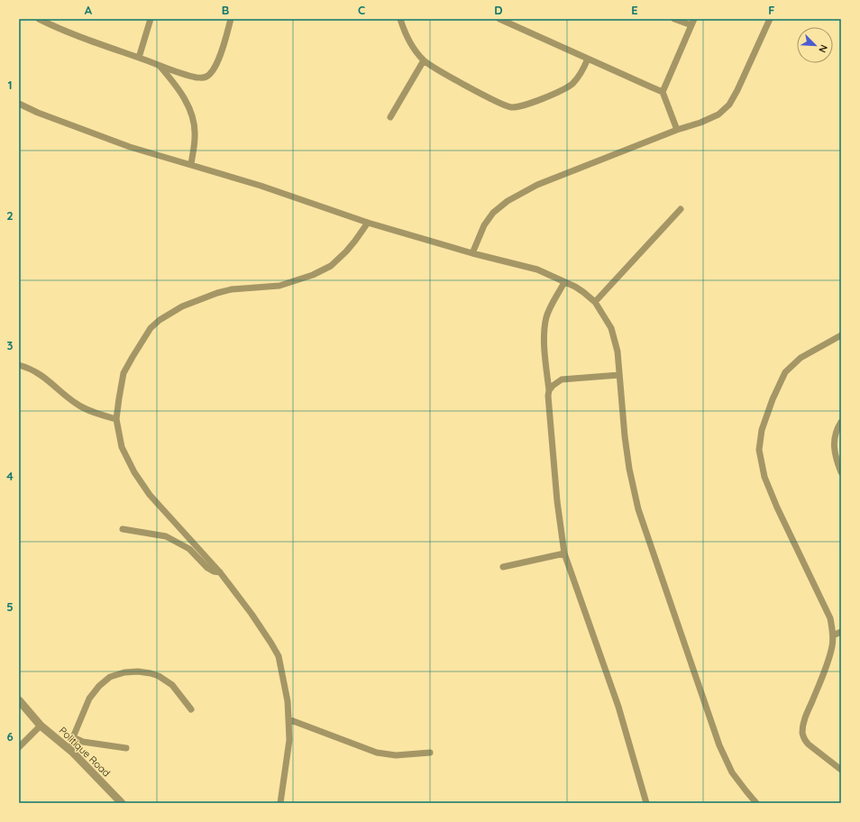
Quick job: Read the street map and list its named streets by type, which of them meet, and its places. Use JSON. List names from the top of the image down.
{
  "streets": {
    "street": ["Politique Road"]
  },
  "north": "bottom right",
  "grid": {
    "columns": [
      "A",
      "B",
      "C",
      "D",
      "E",
      "F"
    ],
    "rows": [
      "1",
      "2",
      "3",
      "4",
      "5",
      "6"
    ]
  }
}
